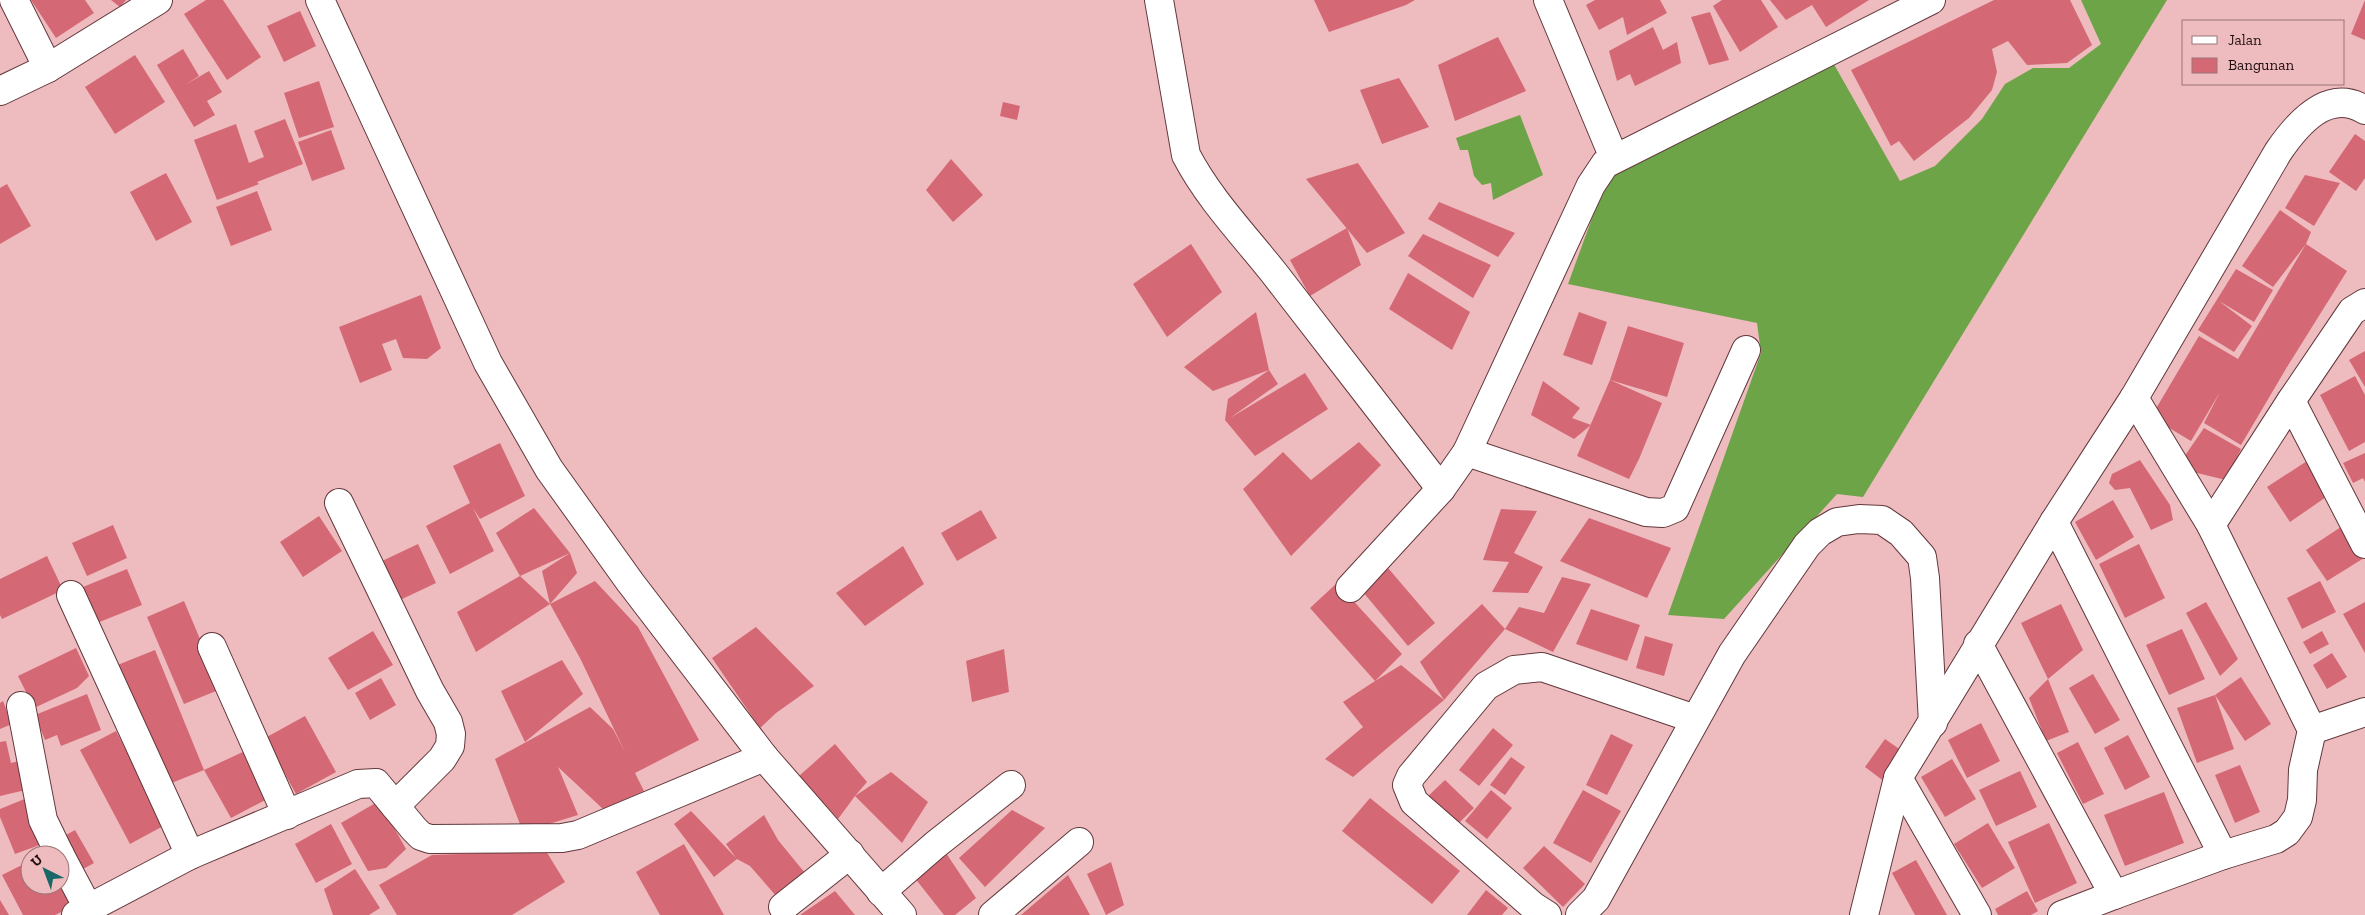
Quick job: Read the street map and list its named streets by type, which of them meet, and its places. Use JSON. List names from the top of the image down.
{
  "legend": ["Jalan", "Bangunan"],
  "north": "top left"
}
